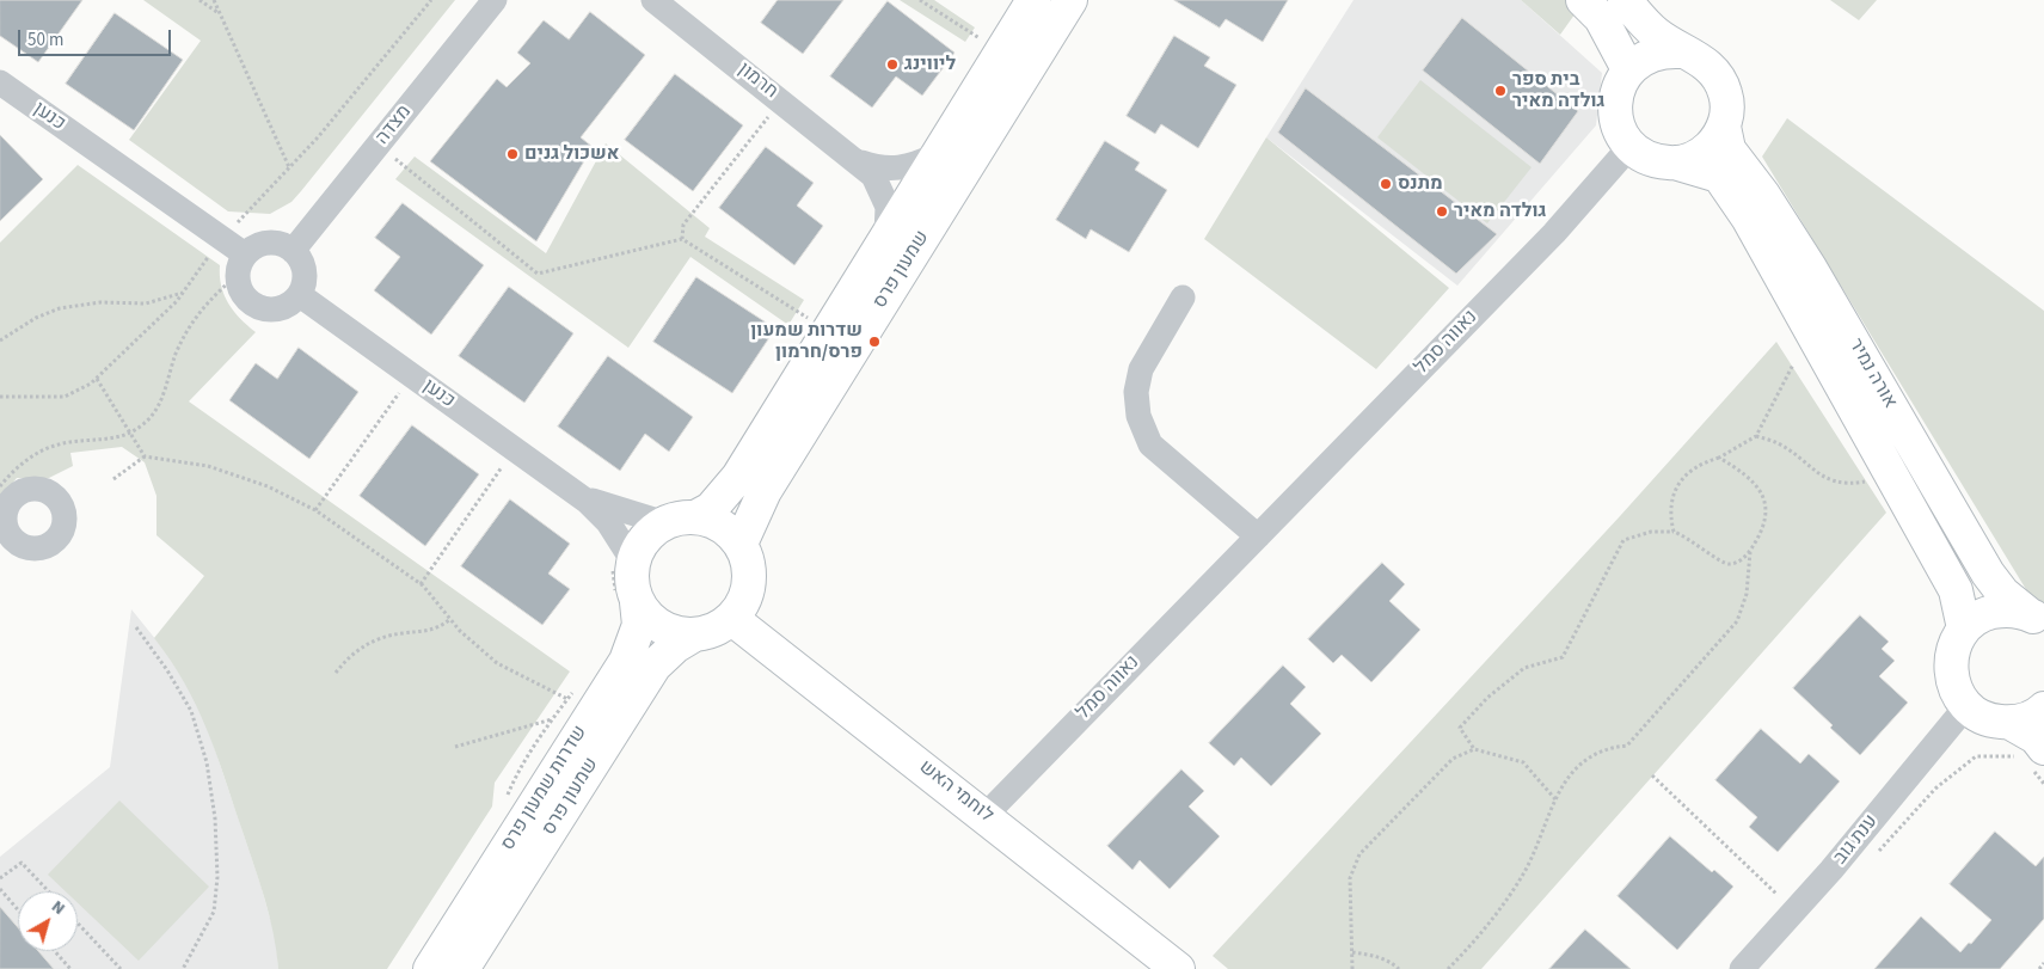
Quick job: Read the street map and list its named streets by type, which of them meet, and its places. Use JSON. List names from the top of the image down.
{
  "streets": {
    "street": [
      "חרמון",
      "כנען",
      "מצדה",
      "שמעון פרס",
      "נאווה סמל",
      "אורה נמיר",
      "שדרות שמעון פרס",
      "לוחמי האש",
      "ענת גוב"
    ]
  },
  "crossings": [
    ["חרמון", "שמעון פרס"],
    ["כנען", "מצדה"],
    ["כנען", "שמעון פרס"],
    ["כנען", "שדרות שמעון פרס"],
    ["כנען", "לוחמי האש"],
    ["שמעון פרס", "שדרות שמעון פרס"],
    ["שמעון פרס", "לוחמי האש"],
    ["נאווה סמל", "אורה נמיר"],
    ["נאווה סמל", "לוחמי האש"],
    ["שדרות שמעון פרס", "לוחמי האש"]
  ],
  "places": [
    "ליווינג",
    "בית ספר גולדה מאיר",
    "אשכול גנים",
    "מתנס",
    "גולדה מאיר",
    "שדרות שמעון פרס/חרמון"
  ],
  "scale_bar": "50 m",
  "north": "top right"
}
